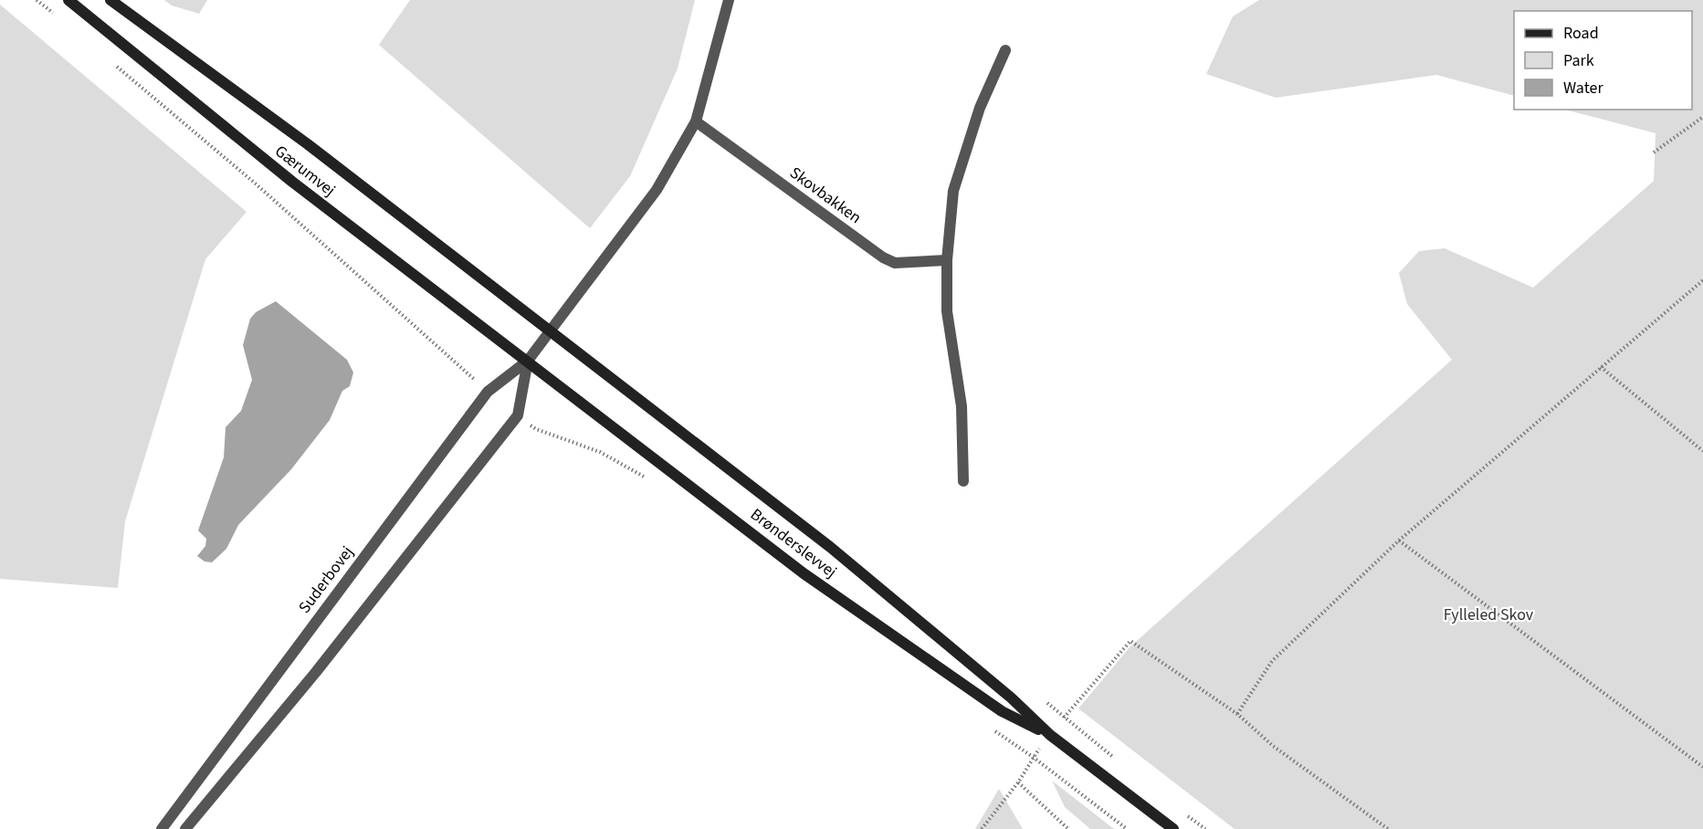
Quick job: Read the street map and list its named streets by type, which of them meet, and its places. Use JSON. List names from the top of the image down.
{
  "streets": {
    "main road": ["Gærumvej", "Brønderslevvej"],
    "street": ["Skovbakken", "Suderbovej"]
  },
  "crossings": [
    ["Gærumvej", "Brønderslevvej"],
    ["Gærumvej", "Suderbovej"],
    ["Brønderslevvej", "Suderbovej"]
  ],
  "parks": ["Fylleled Skov"],
  "legend": ["Road", "Park", "Water"]
}
